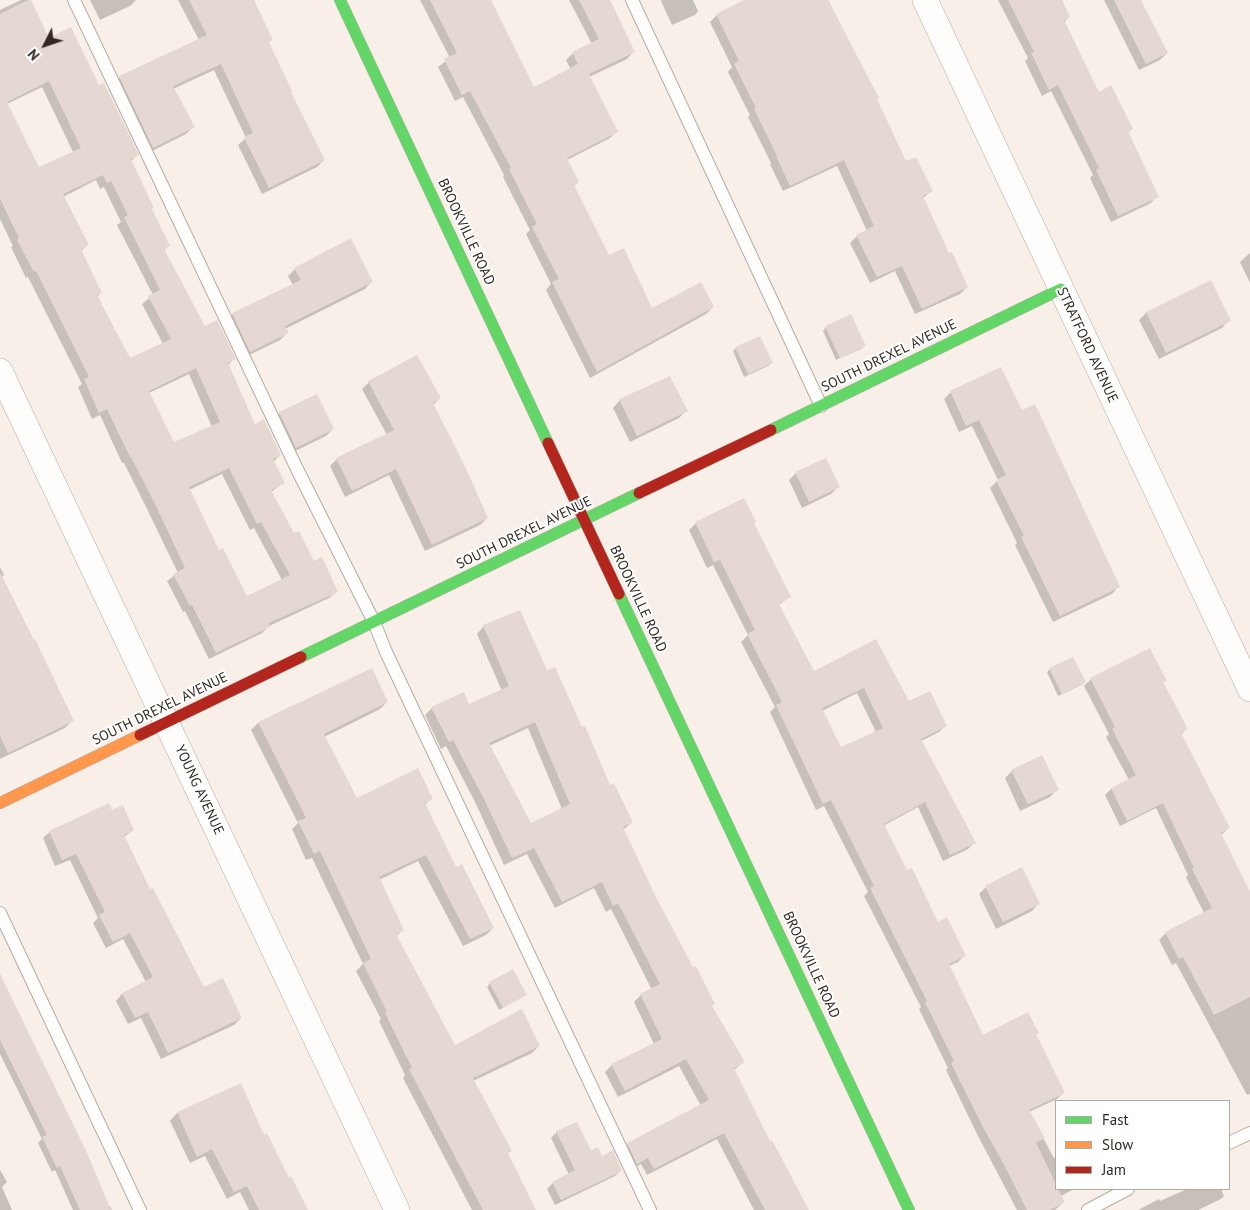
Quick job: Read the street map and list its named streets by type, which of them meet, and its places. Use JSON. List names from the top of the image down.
{
  "streets": {
    "street": [
      "BROOKVILLE ROAD",
      "STRATFORD AVENUE",
      "SOUTH DREXEL AVENUE",
      "YOUNG AVENUE"
    ]
  },
  "crossings": [
    ["BROOKVILLE ROAD", "SOUTH DREXEL AVENUE"],
    ["STRATFORD AVENUE", "SOUTH DREXEL AVENUE"],
    ["SOUTH DREXEL AVENUE", "YOUNG AVENUE"]
  ],
  "legend": ["Fast", "Slow", "Jam"],
  "north": "bottom left"
}
